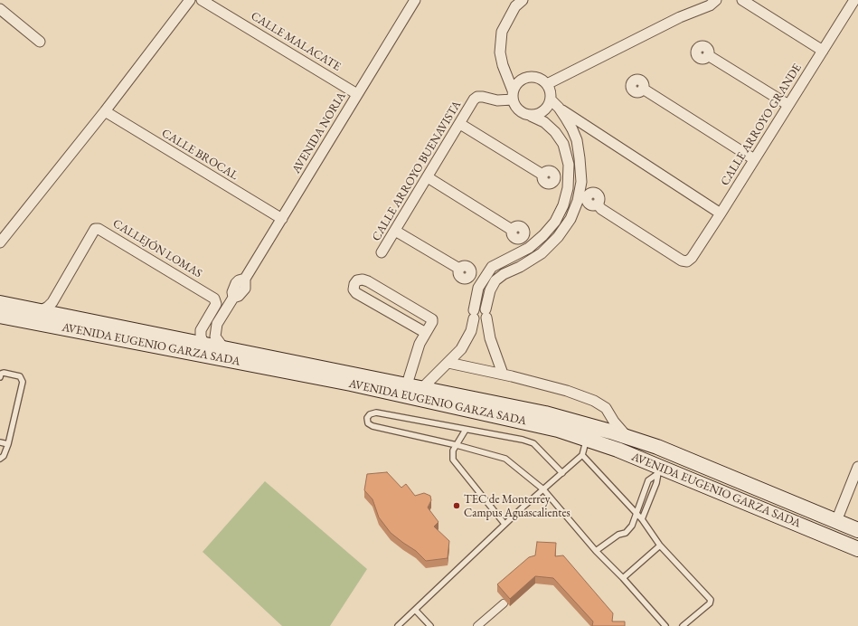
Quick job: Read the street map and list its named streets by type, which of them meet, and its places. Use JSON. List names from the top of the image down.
{
  "streets": {
    "main road": ["AVENIDA EUGENIO GARZA SADA"],
    "street": [
      "CALLE MALACATE",
      "CALLE ARROYO GRANDE",
      "AVENIDA NORIA",
      "CALLE BROCAL",
      "CALLE ARROYO BUENAVISTA",
      "CALLEJÓN LOMAS"
    ]
  },
  "crossings": [
    ["CALLE MALACATE", "AVENIDA NORIA"],
    ["AVENIDA NORIA", "CALLE BROCAL"],
    ["AVENIDA NORIA", "AVENIDA EUGENIO GARZA SADA"],
    ["CALLEJÓN LOMAS", "AVENIDA EUGENIO GARZA SADA"]
  ],
  "places": ["TEC de Monterrey Campus Aguascalientes"]
}
